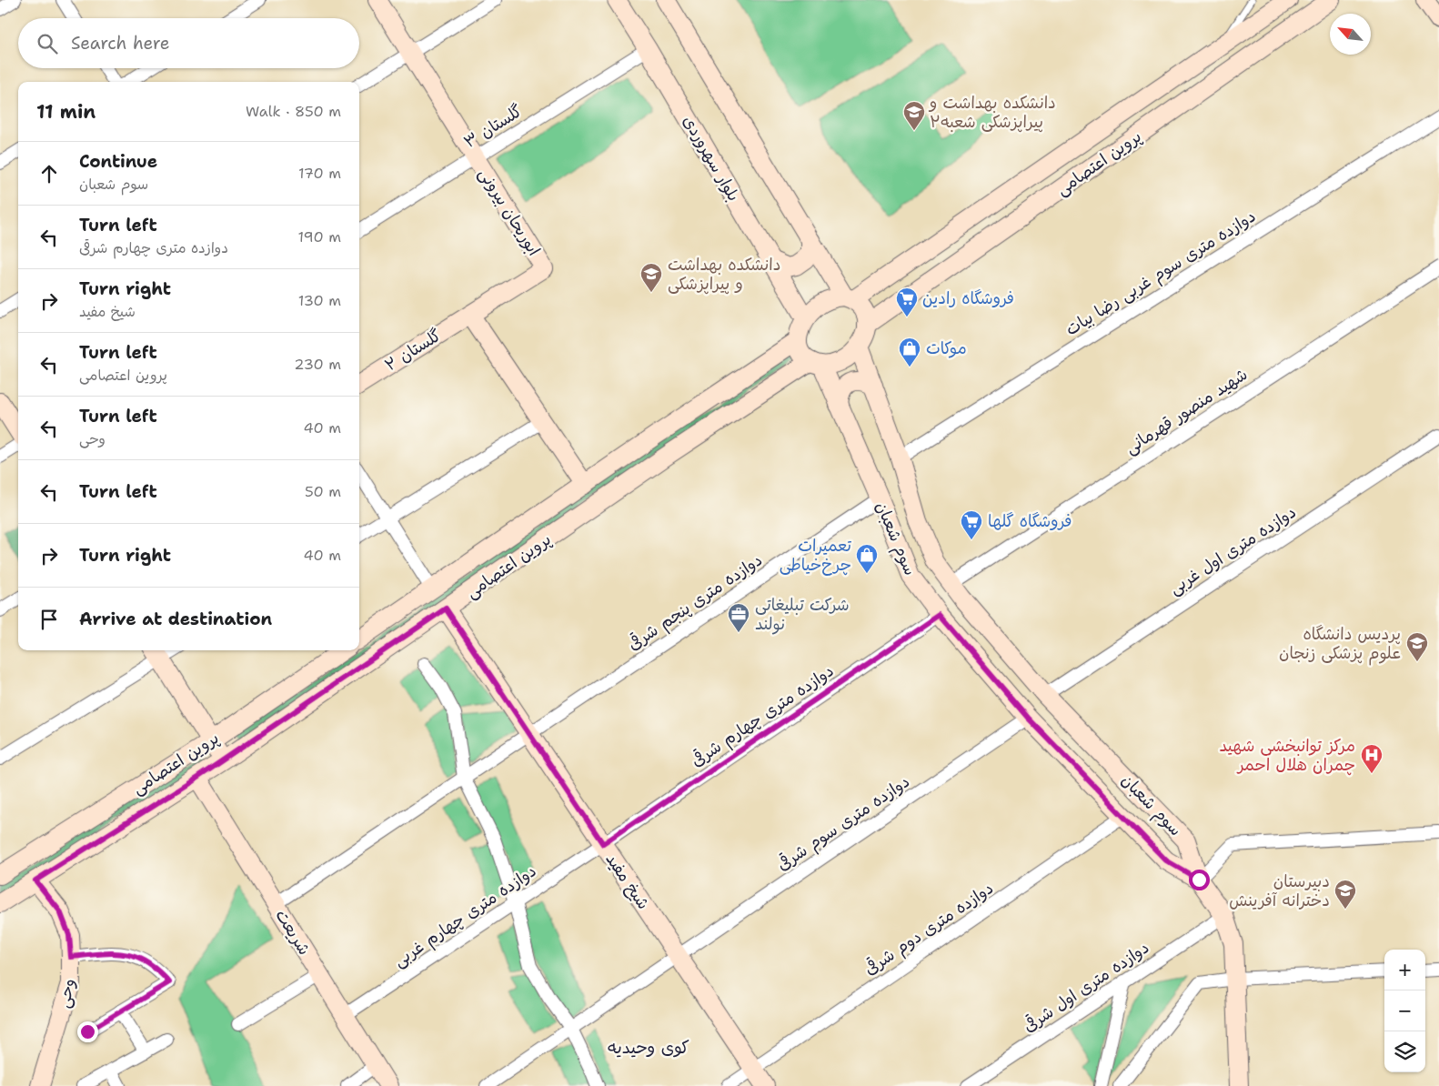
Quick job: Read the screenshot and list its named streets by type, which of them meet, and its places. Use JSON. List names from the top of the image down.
{
  "streets": {
    "main road": [
      "بلوار سهروردی",
      "پروین اعتصامی",
      "ابوریحان بیرونی",
      "گلستان ۲",
      "سوم شعبان",
      "شیخ مفید",
      "شریعت",
      "وحی"
    ],
    "street": [
      "گلستان ۳",
      "دوازده متری سوم غربی رضا بیات",
      "شهید منصور قهرمانی",
      "دوازده متری اول غربی",
      "دوازده متری پنجم شرقی",
      "دوازده متری چهارم شرقی",
      "دوازده متری سوم شرقی",
      "دوازده متری چهارم غربی",
      "دوازده متری دوم شرقی",
      "دوازده متری اول شرقی"
    ]
  },
  "crossings": [
    ["گلستان ۳", "بلوار سهروردی"],
    ["گلستان ۳", "ابوریحان بیرونی"],
    ["بلوار سهروردی", "پروین اعتصامی"],
    ["بلوار سهروردی", "سوم شعبان"],
    ["پروین اعتصامی", "سوم شعبان"],
    ["پروین اعتصامی", "شیخ مفید"],
    ["پروین اعتصامی", "شریعت"],
    ["پروین اعتصامی", "وحی"],
    ["ابوریحان بیرونی", "گلستان ۲"],
    ["دوازده متری سوم غربی رضا بیات", "سوم شعبان"],
    ["شهید منصور قهرمانی", "سوم شعبان"],
    ["سوم شعبان", "دوازده متری اول غربی"],
    ["سوم شعبان", "دوازده متری پنجم شرقی"],
    ["سوم شعبان", "دوازده متری چهارم شرقی"],
    ["سوم شعبان", "دوازده متری سوم شرقی"],
    ["سوم شعبان", "دوازده متری دوم شرقی"],
    ["سوم شعبان", "دوازده متری اول شرقی"],
    ["دوازده متری پنجم شرقی", "شیخ مفید"],
    ["دوازده متری پنجم شرقی", "شریعت"],
    ["دوازده متری چهارم شرقی", "شیخ مفید"],
    ["دوازده متری چهارم شرقی", "دوازده متری چهارم غربی"],
    ["دوازده متری سوم شرقی", "شیخ مفید"],
    ["شیخ مفید", "دوازده متری چهارم غربی"],
    ["شیخ مفید", "دوازده متری دوم شرقی"],
    ["دوازده متری چهارم غربی", "شریعت"]
  ],
  "districts": ["کوی وحیدیه"],
  "places": {
    "school or university": [
      "دانشکده بهداشت و پیراپزشکى شعبه۲",
      "دانشکده بهداشت و پیراپزشکی",
      "پردیس دانشگاه علوم پزشکى زنجان",
      "دبیرستان دخترانه آفرینش"
    ],
    "supermarket": ["فروشگاه رادین", "فروشگاه گلها"],
    "shop": ["موکات", "تعمیرات چرخ‌خیاطی"],
    "office": ["شرکت تبلیغاتی نولند"],
    "hospital": ["مرکز توانبخشی شهید چمران هلال احمر"]
  },
  "north": "top left",
  "page": {
    "search": "Search here",
    "heading": ["11 min", "Walk · 850 m"],
    "list": [
      ["Continue", "سوم شعبان", "170 m"],
      ["Turn left", "دوازده متری چهارم شرقی", "190 m"],
      ["Turn right", "شیخ مفید", "130 m"],
      ["Turn left", "پروین اعتصامی", "230 m"],
      ["Turn left", "وحی", "40 m"],
      ["Turn left", "50 m"],
      ["Turn right", "40 m"],
      "Arrive at destination"
    ],
    "map_buttons": ["+", "−"]
  }
}
